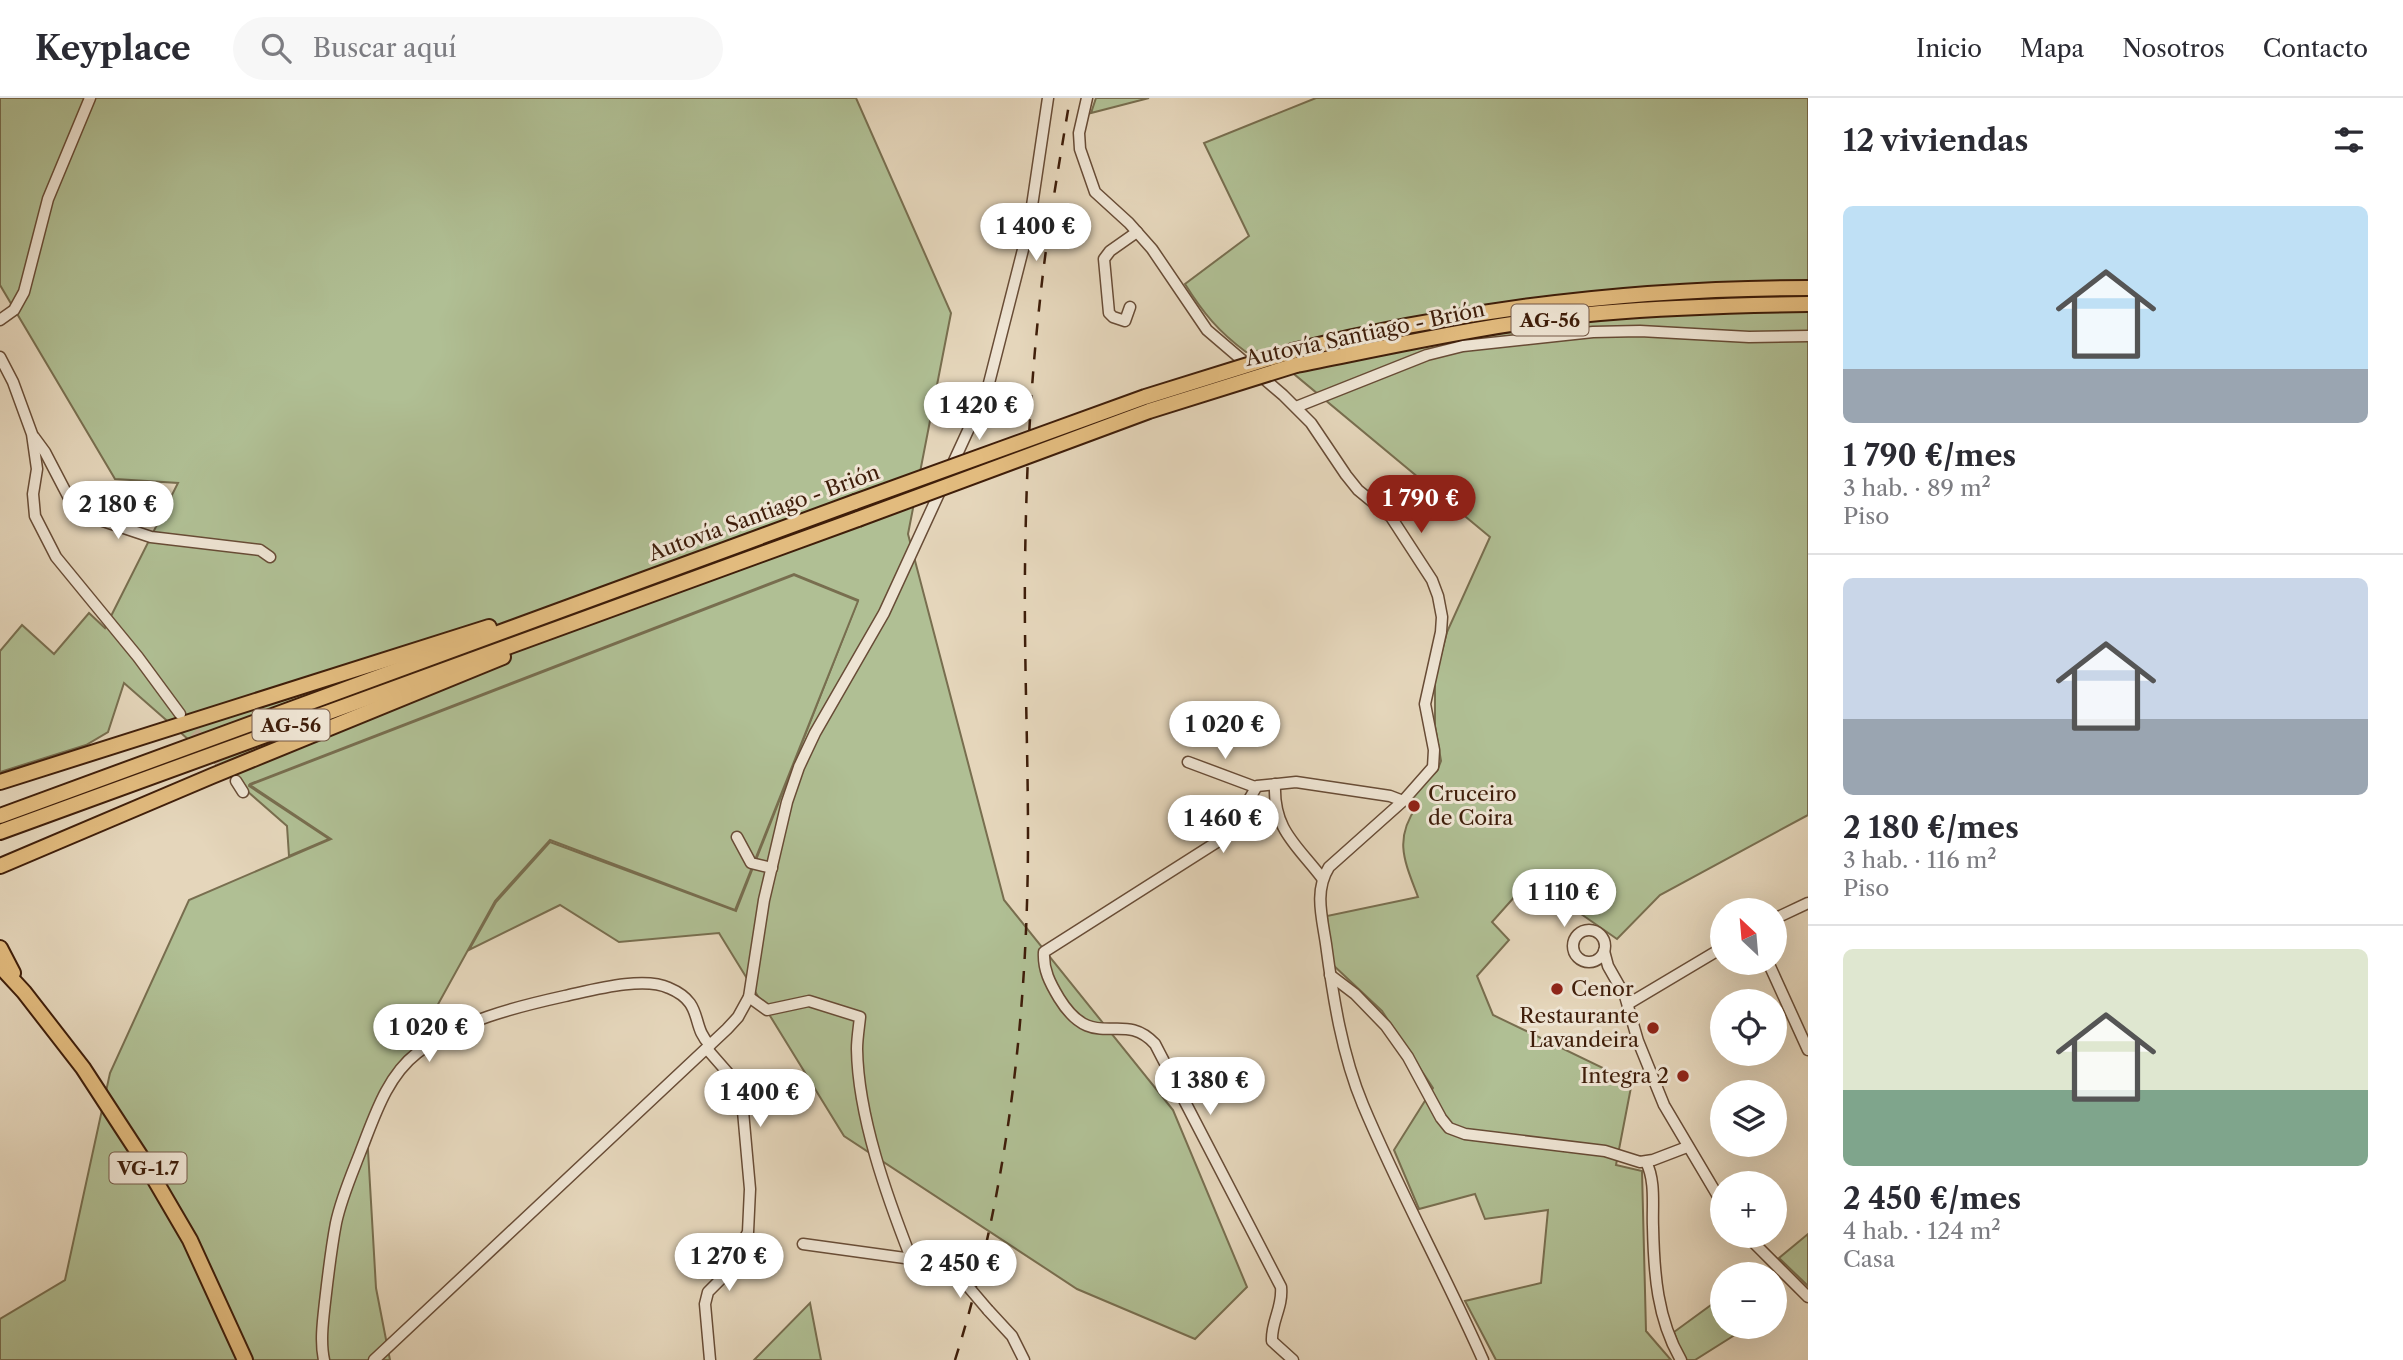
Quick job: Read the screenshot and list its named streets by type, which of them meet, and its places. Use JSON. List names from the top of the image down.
{
  "streets": {
    "highway": ["AG-56", "Autovía Santiago - Brión", "VG-1.7"]
  },
  "places": [
    "Cruceiro de Coira",
    "Cenor",
    "Restaurante Lavandeira",
    "Integra 2"
  ],
  "north": "top left",
  "page": {
    "header": "Keyplace",
    "search": "Buscar aquí",
    "nav": [
      "Inicio",
      "Mapa",
      "Nosotros",
      "Contacto"
    ],
    "heading": "12 viviendas",
    "list": [
      {
        "name": "1 790 €/mes",
        "note": "3 hab. · 89 m² · Piso"
      },
      {
        "name": "2 180 €/mes",
        "note": "3 hab. · 116 m² · Piso"
      },
      {
        "name": "2 450 €/mes",
        "note": "4 hab. · 124 m² · Casa"
      }
    ],
    "price": [
      "1 400 €",
      "1 420 €",
      "1 790 €",
      "2 180 €",
      "1 020 €",
      "1 460 €",
      "1 110 €",
      "1 020 €",
      "1 380 €",
      "1 400 €",
      "1 270 €",
      "2 450 €"
    ],
    "map_buttons": ["+", "−"]
  }
}
